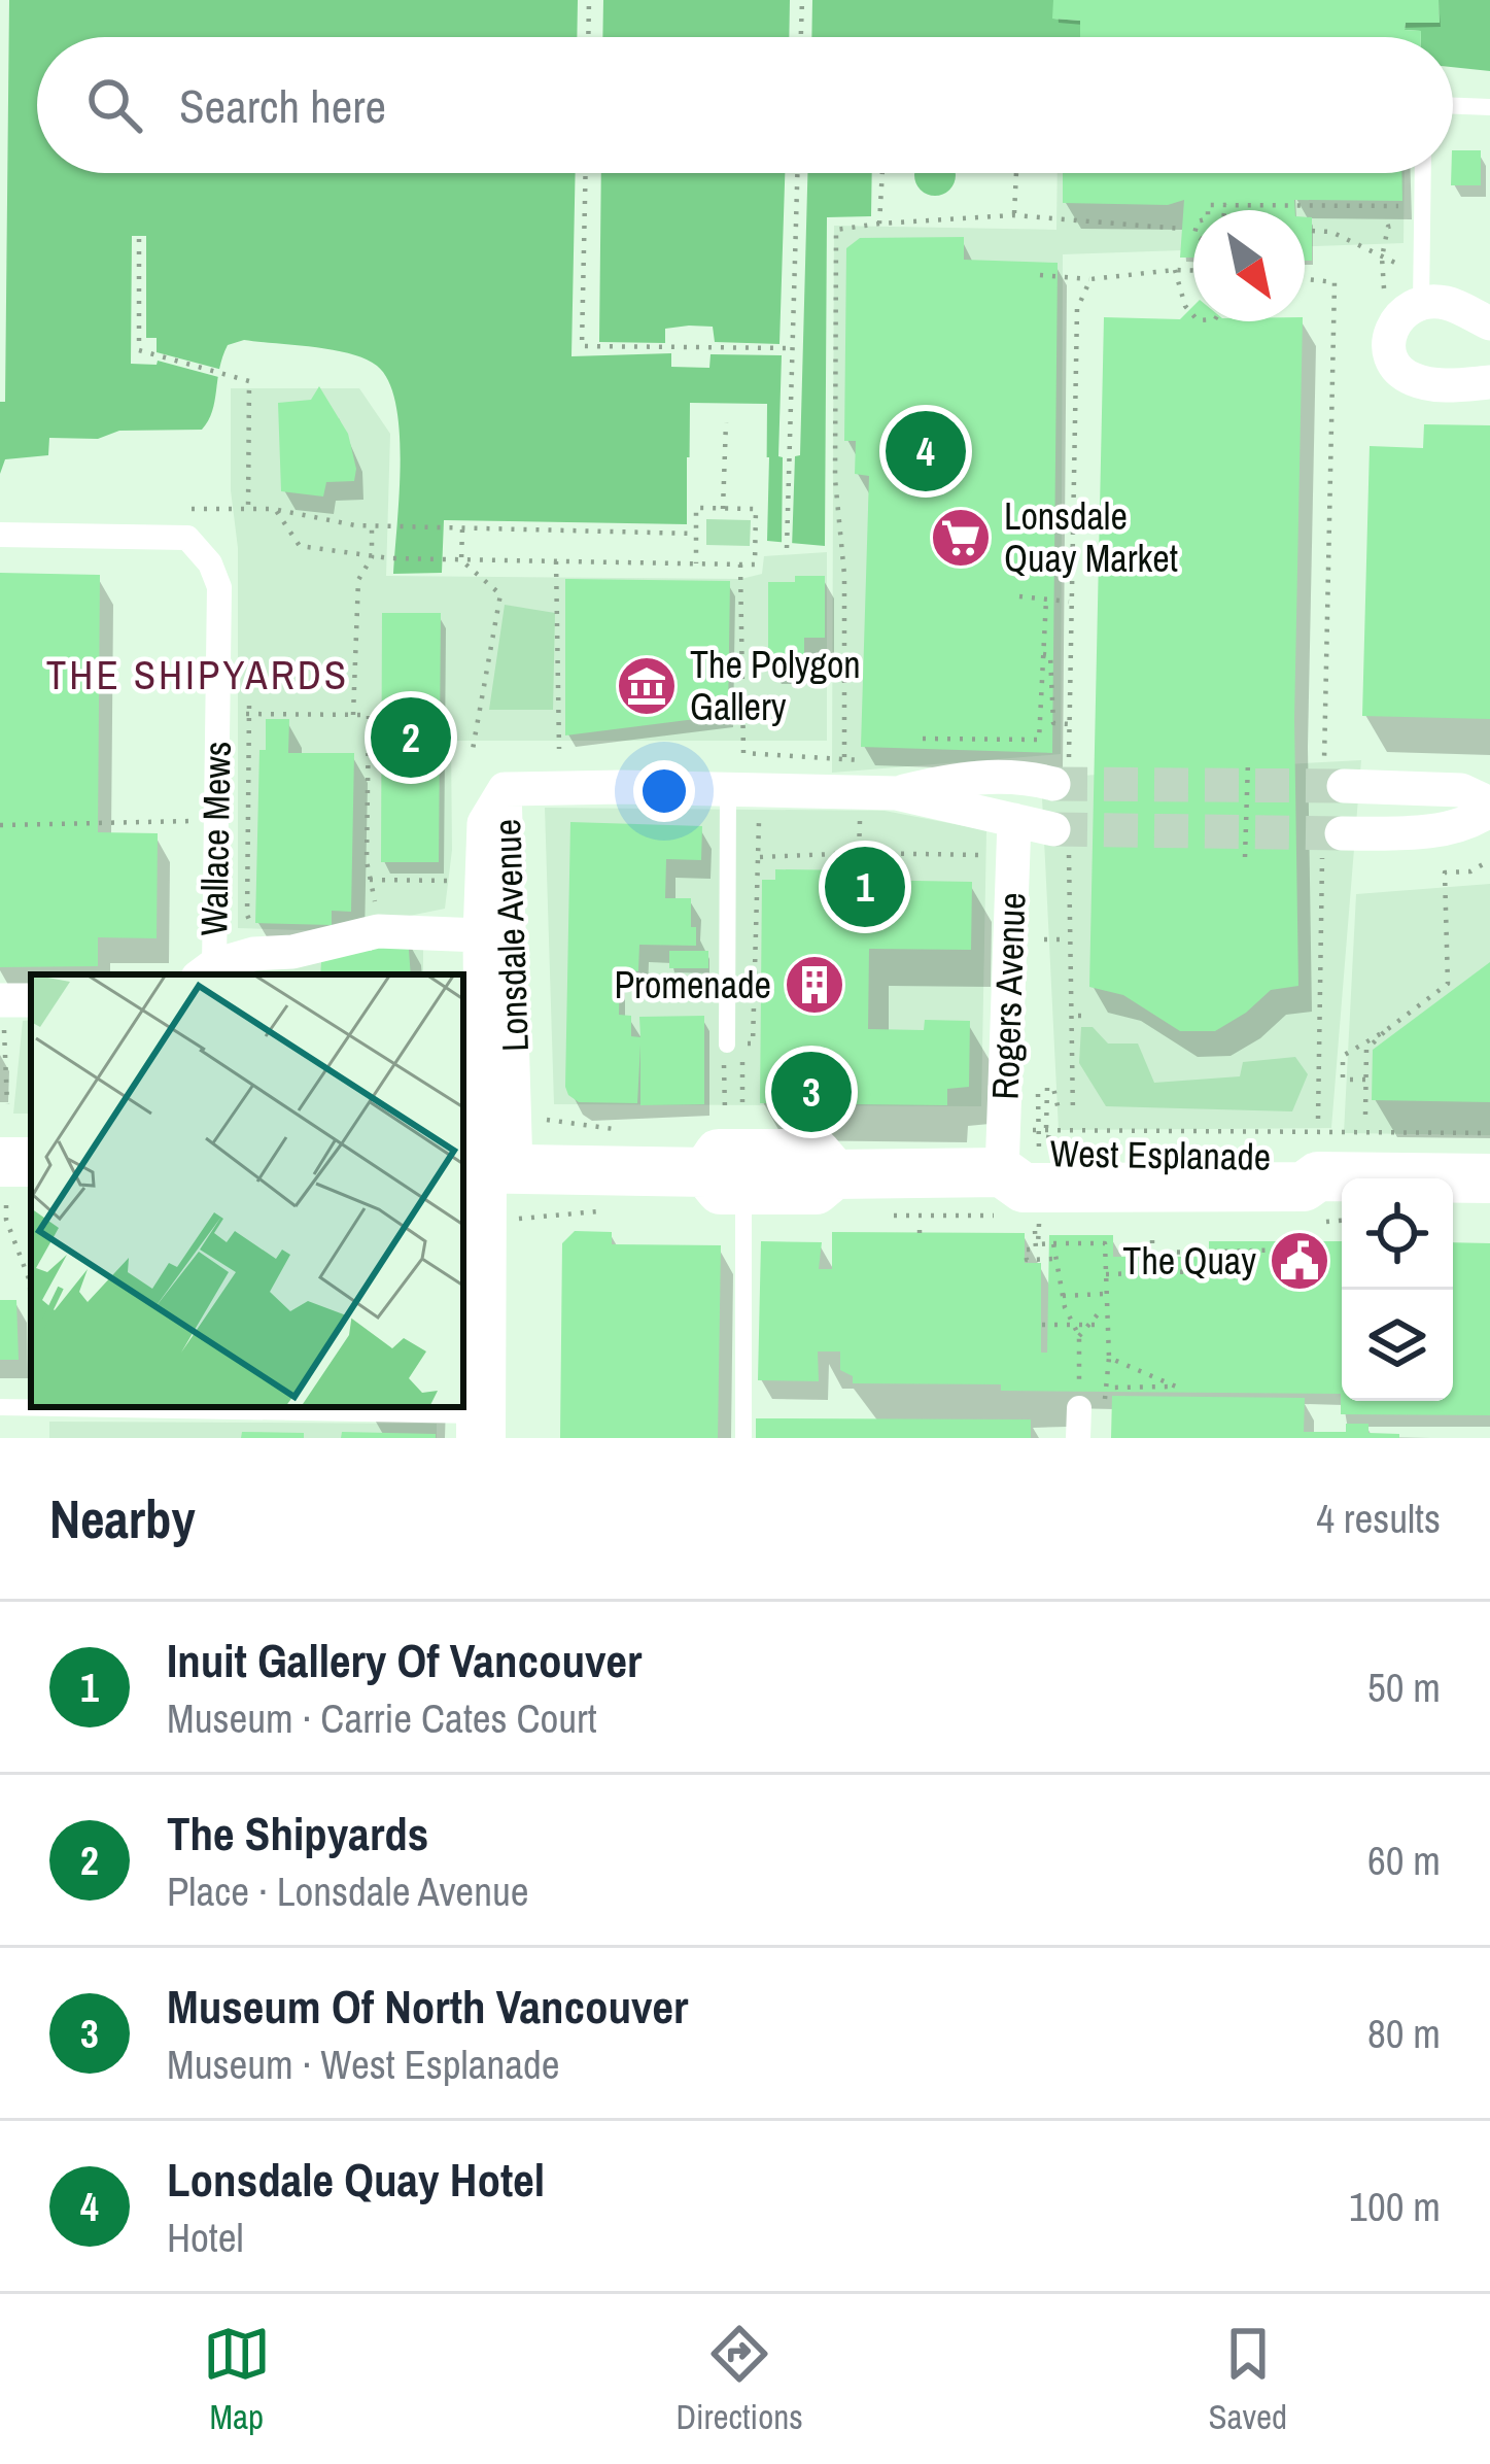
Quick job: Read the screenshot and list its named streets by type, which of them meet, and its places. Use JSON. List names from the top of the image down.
{
  "streets": {
    "main road": ["Lonsdale Avenue", "West Esplanade"],
    "street": ["Wallace Mews", "Rogers Avenue"]
  },
  "crossings": [
    ["Lonsdale Avenue", "West Esplanade"],
    ["Rogers Avenue", "West Esplanade"]
  ],
  "districts": ["THE SHIPYARDS"],
  "places": {
    "supermarket": ["Lonsdale Quay Market"],
    "museum": ["The Polygon Gallery"],
    "building": ["Promenade"],
    "public building": ["The Quay"]
  },
  "north": "bottom right",
  "page": {
    "search": "Search here",
    "pins": [
      "4",
      "2",
      "1",
      "3"
    ],
    "heading": ["Nearby", "4 results"],
    "list": [
      {
        "mark": "1",
        "name": "Inuit Gallery Of Vancouver",
        "note": "Museum · Carrie Cates Court",
        "value": "50 m"
      },
      {
        "mark": "2",
        "name": "The Shipyards",
        "note": "Place · Lonsdale Avenue",
        "value": "60 m"
      },
      {
        "mark": "3",
        "name": "Museum Of North Vancouver",
        "note": "Museum · West Esplanade",
        "value": "80 m"
      },
      {
        "mark": "4",
        "name": "Lonsdale Quay Hotel",
        "note": "Hotel",
        "value": "100 m"
      }
    ],
    "nav": ["Map", "Directions", "Saved"]
  }
}
